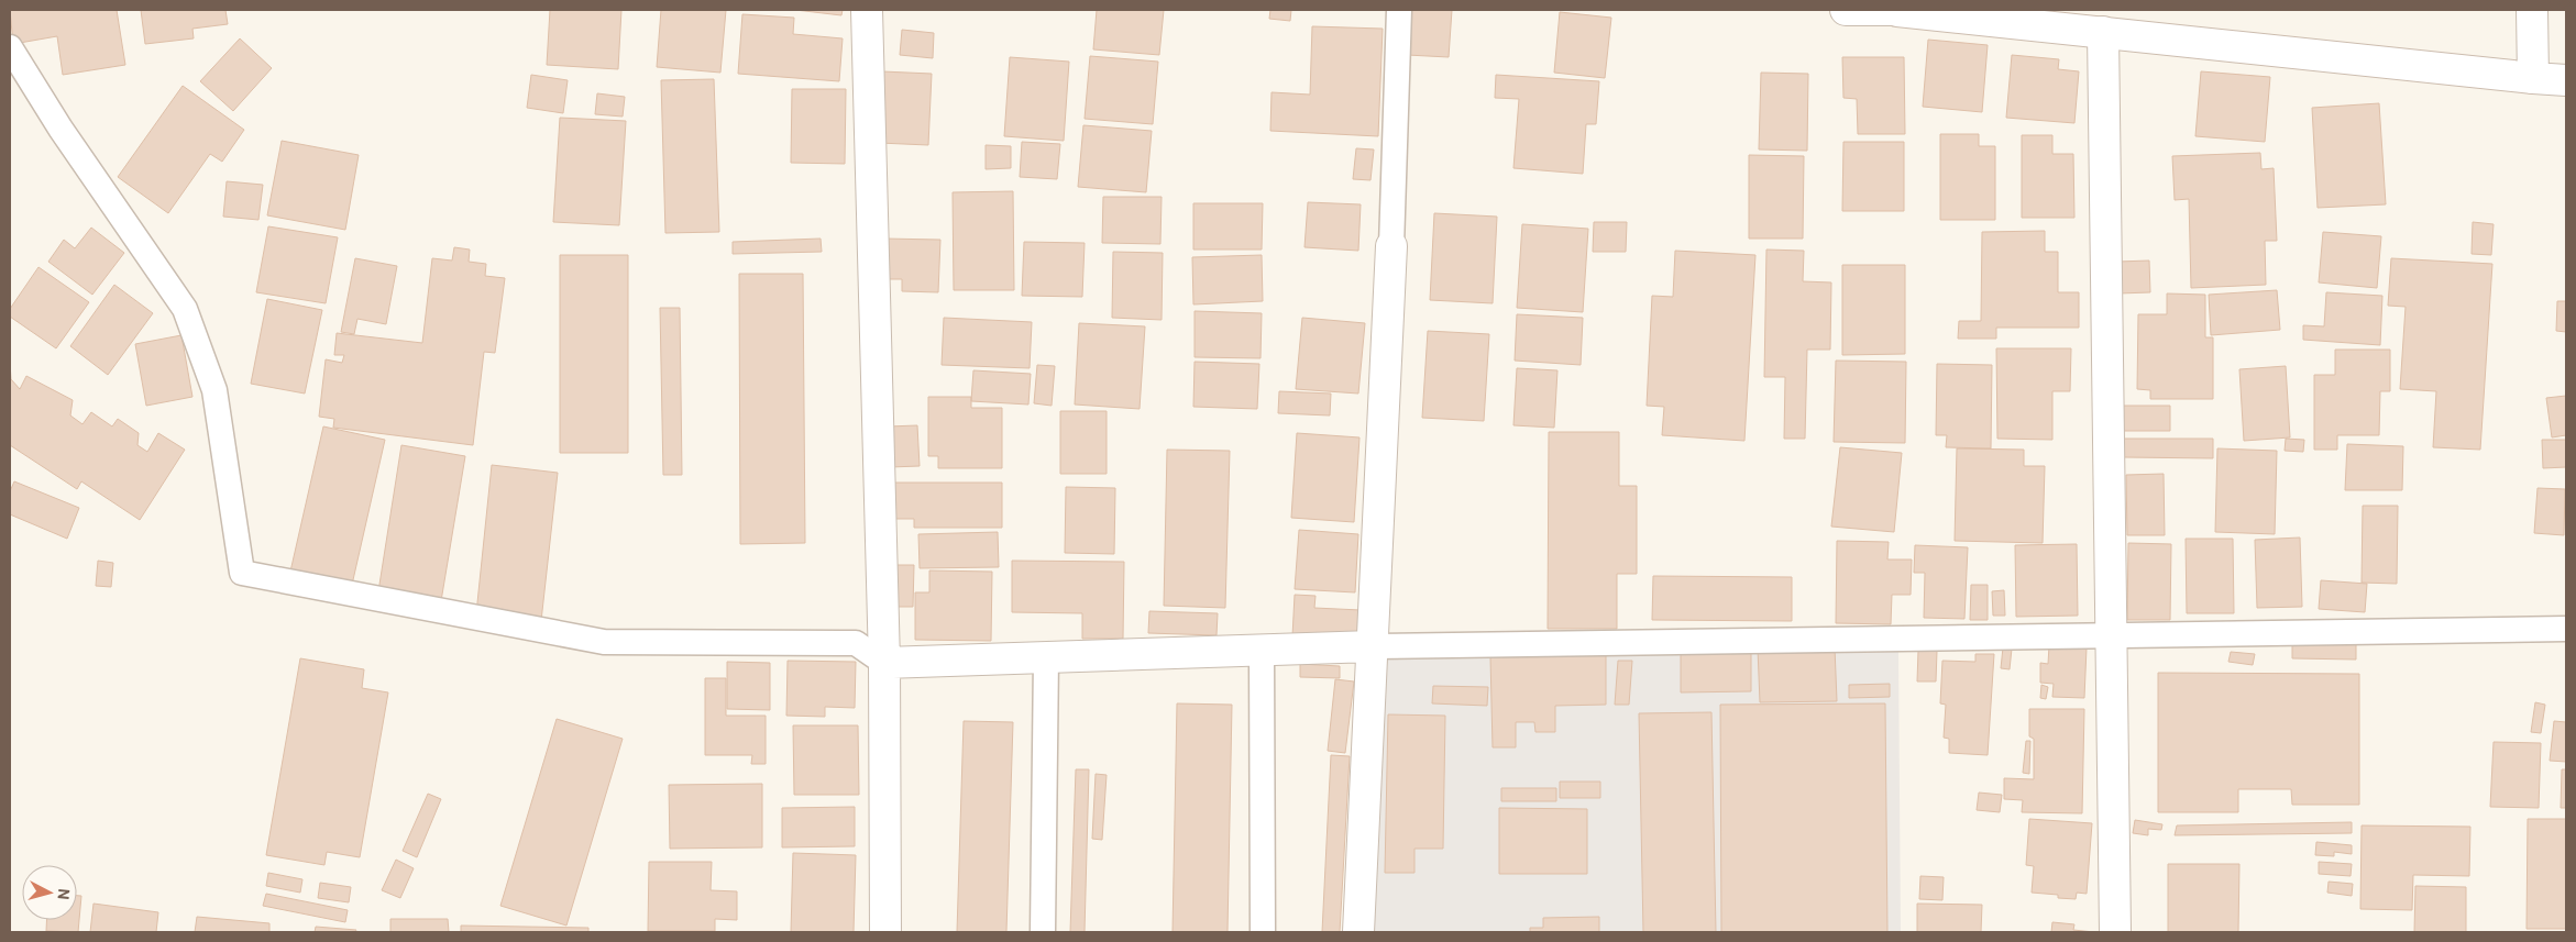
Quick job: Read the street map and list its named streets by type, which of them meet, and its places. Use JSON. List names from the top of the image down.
{
  "north": "right"
}
